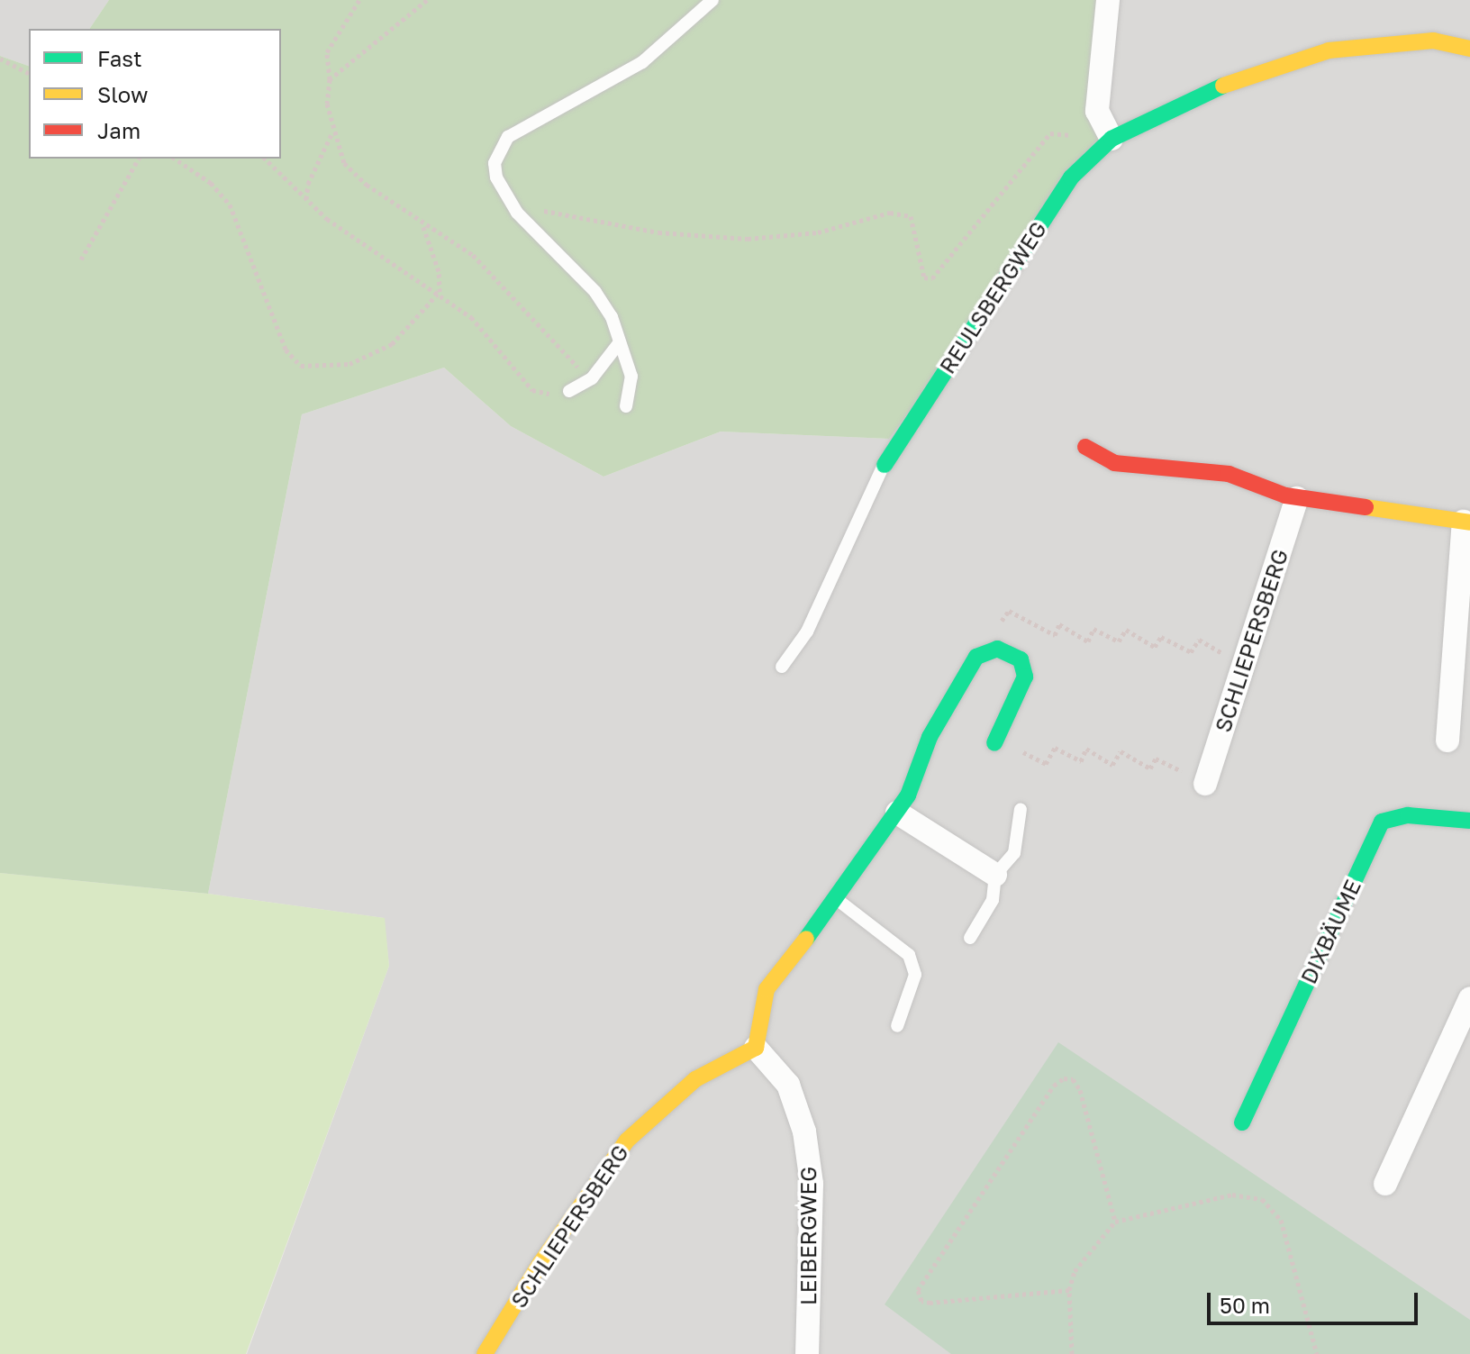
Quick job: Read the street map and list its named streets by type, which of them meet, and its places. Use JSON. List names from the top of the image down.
{
  "streets": {
    "street": [
      "REULSBERGWEG",
      "SCHLIEPERSBERG",
      "DIXBÄUME",
      "LEIBERGWEG"
    ]
  },
  "crossings": [
    ["SCHLIEPERSBERG", "LEIBERGWEG"]
  ],
  "legend": ["Fast", "Slow", "Jam"],
  "scale_bar": "50 m"
}
